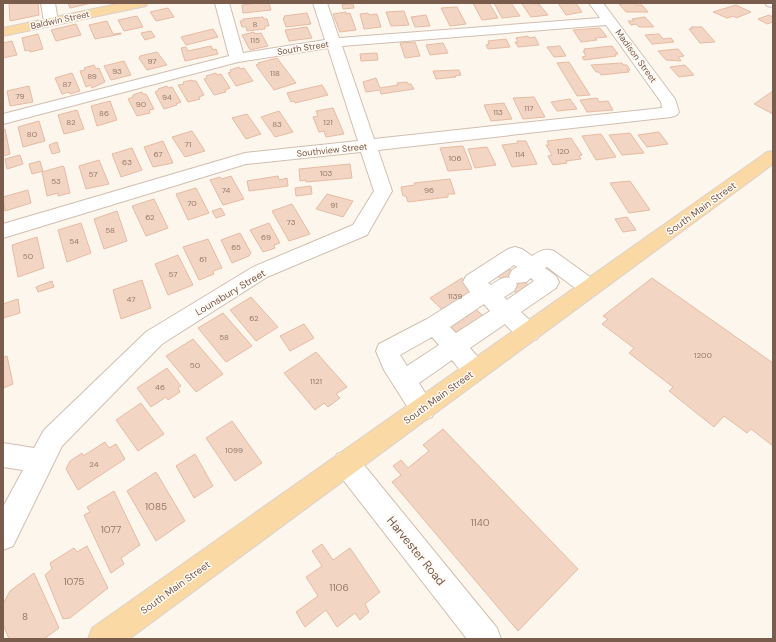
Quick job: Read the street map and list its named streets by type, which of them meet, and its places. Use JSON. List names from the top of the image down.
{
  "streets": {
    "main road": ["Baldwin Street", "South Main Street"],
    "street": [
      "South Street",
      "Madison Street",
      "Southview Street",
      "Lounsbury Street",
      "Harvester Road"
    ]
  },
  "crossings": [
    ["South Street", "Madison Street"],
    ["South Street", "Lounsbury Street"],
    ["Madison Street", "Southview Street"],
    ["Southview Street", "Lounsbury Street"],
    ["South Main Street", "Harvester Road"]
  ],
  "house_numbers": [
    "8",
    "115",
    "97",
    "93",
    "118",
    "89",
    "87",
    "79",
    "94",
    "90",
    "117",
    "113",
    "86",
    "82",
    "121",
    "83",
    "80",
    "71",
    "120",
    "67",
    "114",
    "106",
    "63",
    "103",
    "57",
    "53",
    "74",
    "96",
    "70",
    "91",
    "62",
    "73",
    "58",
    "69",
    "54",
    "65",
    "50",
    "61",
    "57",
    "1139",
    "47",
    "62",
    "58",
    "1200",
    "50",
    "1121",
    "46",
    "1099",
    "24",
    "1085",
    "1140",
    "1077",
    "1075",
    "1106",
    "8"
  ]
}
